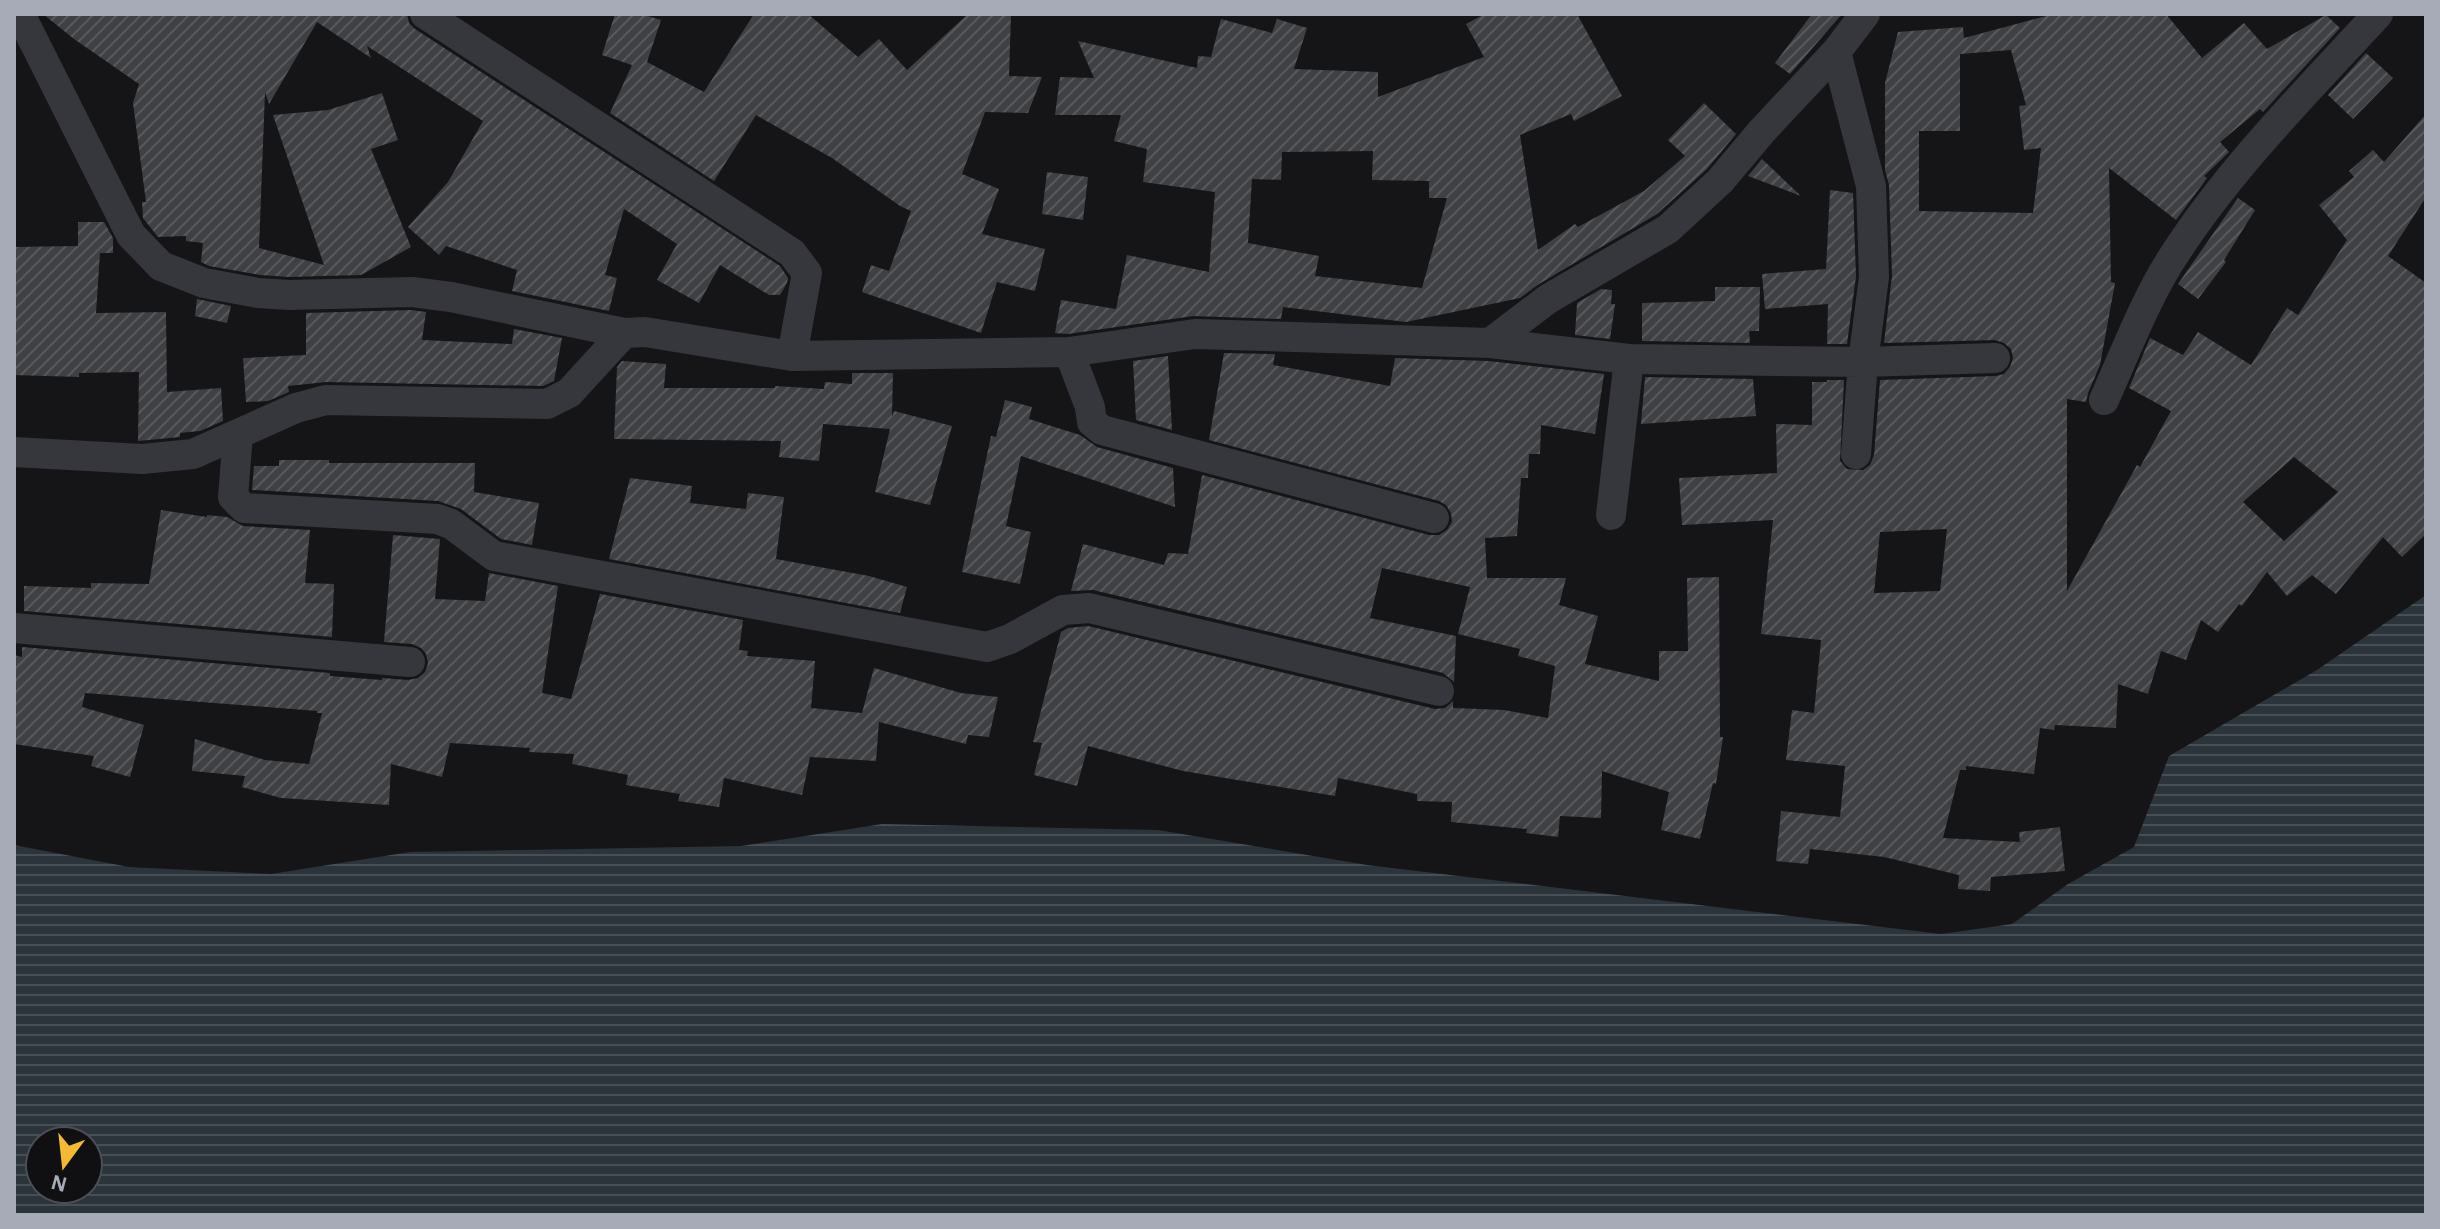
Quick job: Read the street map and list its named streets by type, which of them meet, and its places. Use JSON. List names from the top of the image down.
{
  "north": "bottom"
}
